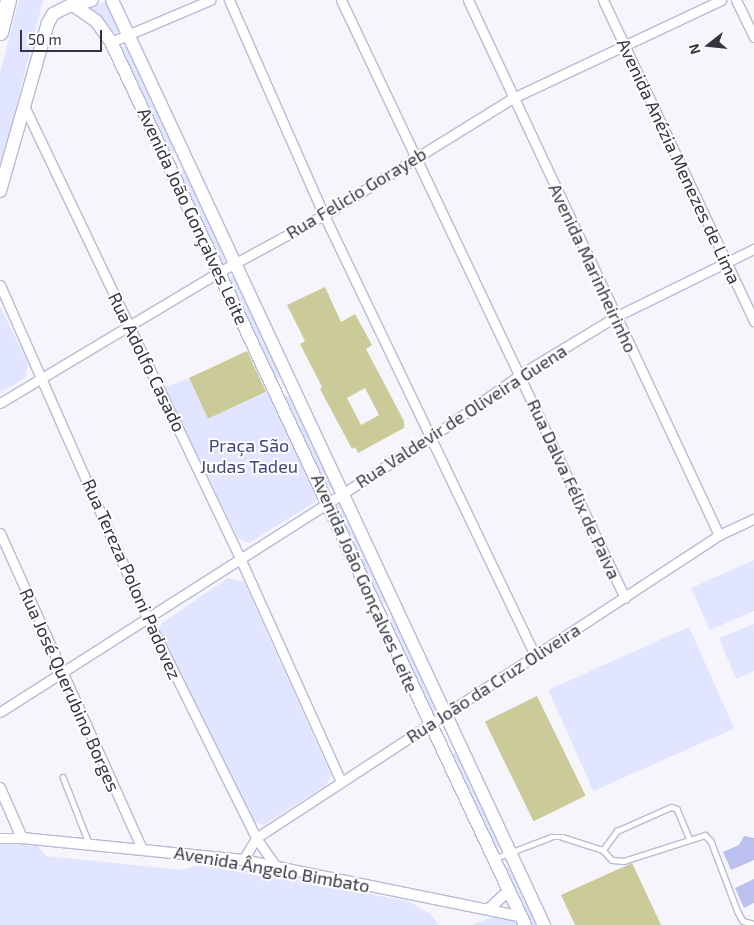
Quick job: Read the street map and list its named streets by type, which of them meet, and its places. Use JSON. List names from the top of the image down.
{
  "streets": {
    "main road": ["Avenida João Gonçalves Leite"],
    "street": [
      "Avenida Anézia Menezes de Lima",
      "Rua Felicio Gorayeb",
      "Avenida Marinheirinho",
      "Rua Adolfo Casado",
      "Rua Valdevir de Oliveira Guena",
      "Rua Dalva Félix de Paiva",
      "Rua Tereza Poloni Padovez",
      "Rua João da Cruz Oliveira",
      "Rua José Querubino Borges",
      "Avenida Ângelo Bimbato"
    ]
  },
  "crossings": [
    ["Avenida Anézia Menezes de Lima", "Rua Felicio Gorayeb"],
    ["Avenida Anézia Menezes de Lima", "Rua Valdevir de Oliveira Guena"],
    ["Rua Felicio Gorayeb", "Avenida João Gonçalves Leite"],
    ["Rua Felicio Gorayeb", "Avenida Marinheirinho"],
    ["Rua Felicio Gorayeb", "Rua Adolfo Casado"],
    ["Rua Felicio Gorayeb", "Rua Dalva Félix de Paiva"],
    ["Rua Felicio Gorayeb", "Rua Tereza Poloni Padovez"],
    ["Avenida João Gonçalves Leite", "Rua Valdevir de Oliveira Guena"],
    ["Avenida João Gonçalves Leite", "Rua João da Cruz Oliveira"],
    ["Avenida João Gonçalves Leite", "Avenida Ângelo Bimbato"],
    ["Avenida Marinheirinho", "Rua Valdevir de Oliveira Guena"],
    ["Avenida Marinheirinho", "Rua João da Cruz Oliveira"],
    ["Rua Adolfo Casado", "Rua Valdevir de Oliveira Guena"],
    ["Rua Adolfo Casado", "Rua João da Cruz Oliveira"],
    ["Rua Valdevir de Oliveira Guena", "Rua Dalva Félix de Paiva"],
    ["Rua Valdevir de Oliveira Guena", "Rua Tereza Poloni Padovez"],
    ["Rua Valdevir de Oliveira Guena", "Rua José Querubino Borges"],
    ["Rua Dalva Félix de Paiva", "Rua João da Cruz Oliveira"],
    ["Rua Tereza Poloni Padovez", "Rua João da Cruz Oliveira"],
    ["Rua Tereza Poloni Padovez", "Avenida Ângelo Bimbato"],
    ["Rua João da Cruz Oliveira", "Avenida Ângelo Bimbato"],
    ["Rua José Querubino Borges", "Avenida Ângelo Bimbato"]
  ],
  "parks": ["Praça São Judas Tadeu"],
  "scale_bar": "50 m",
  "north": "left"
}
